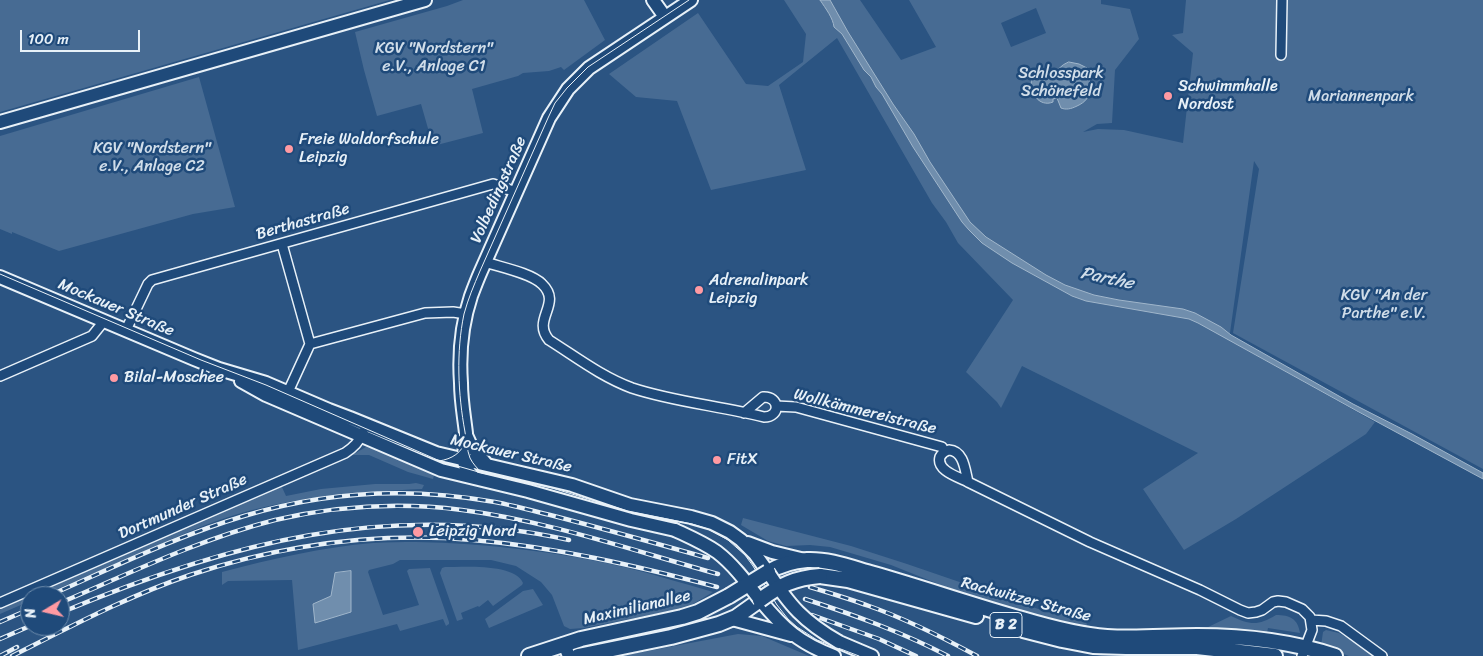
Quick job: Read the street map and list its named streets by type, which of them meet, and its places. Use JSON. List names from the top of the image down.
{
  "streets": {
    "main road": [
      "Volbedingstraße",
      "Mockauer Straße",
      "Rackwitzer Straße",
      "Maximilianallee",
      "B 2"
    ],
    "street": ["Berthastraße", "Wollkämmereistraße", "Dortmunder Straße"]
  },
  "crossings": [
    ["Volbedingstraße", "Berthastraße"],
    ["Volbedingstraße", "Mockauer Straße"],
    ["Volbedingstraße", "Wollkämmereistraße"],
    ["Berthastraße", "Mockauer Straße"],
    ["Mockauer Straße", "Dortmunder Straße"],
    ["Mockauer Straße", "Rackwitzer Straße"],
    ["Mockauer Straße", "Maximilianallee"],
    ["Rackwitzer Straße", "Maximilianallee"]
  ],
  "water": ["Parthe"],
  "parks": [
    "KGV \"Nordstern\" e.V., Anlage C1",
    "Schlosspark Schönefeld",
    "Mariannenpark",
    "KGV \"Nordstern\" e.V., Anlage C2",
    "KGV \"An der Parthe\" e.V."
  ],
  "places": [
    "Schwimmhalle Nordost",
    "Freie Waldorfschule Leipzig",
    "Adrenalinpark Leipzig",
    "Bilal-Moschee",
    "FitX",
    "Leipzig Nord"
  ],
  "scale_bar": "100 m",
  "north": "left"
}
